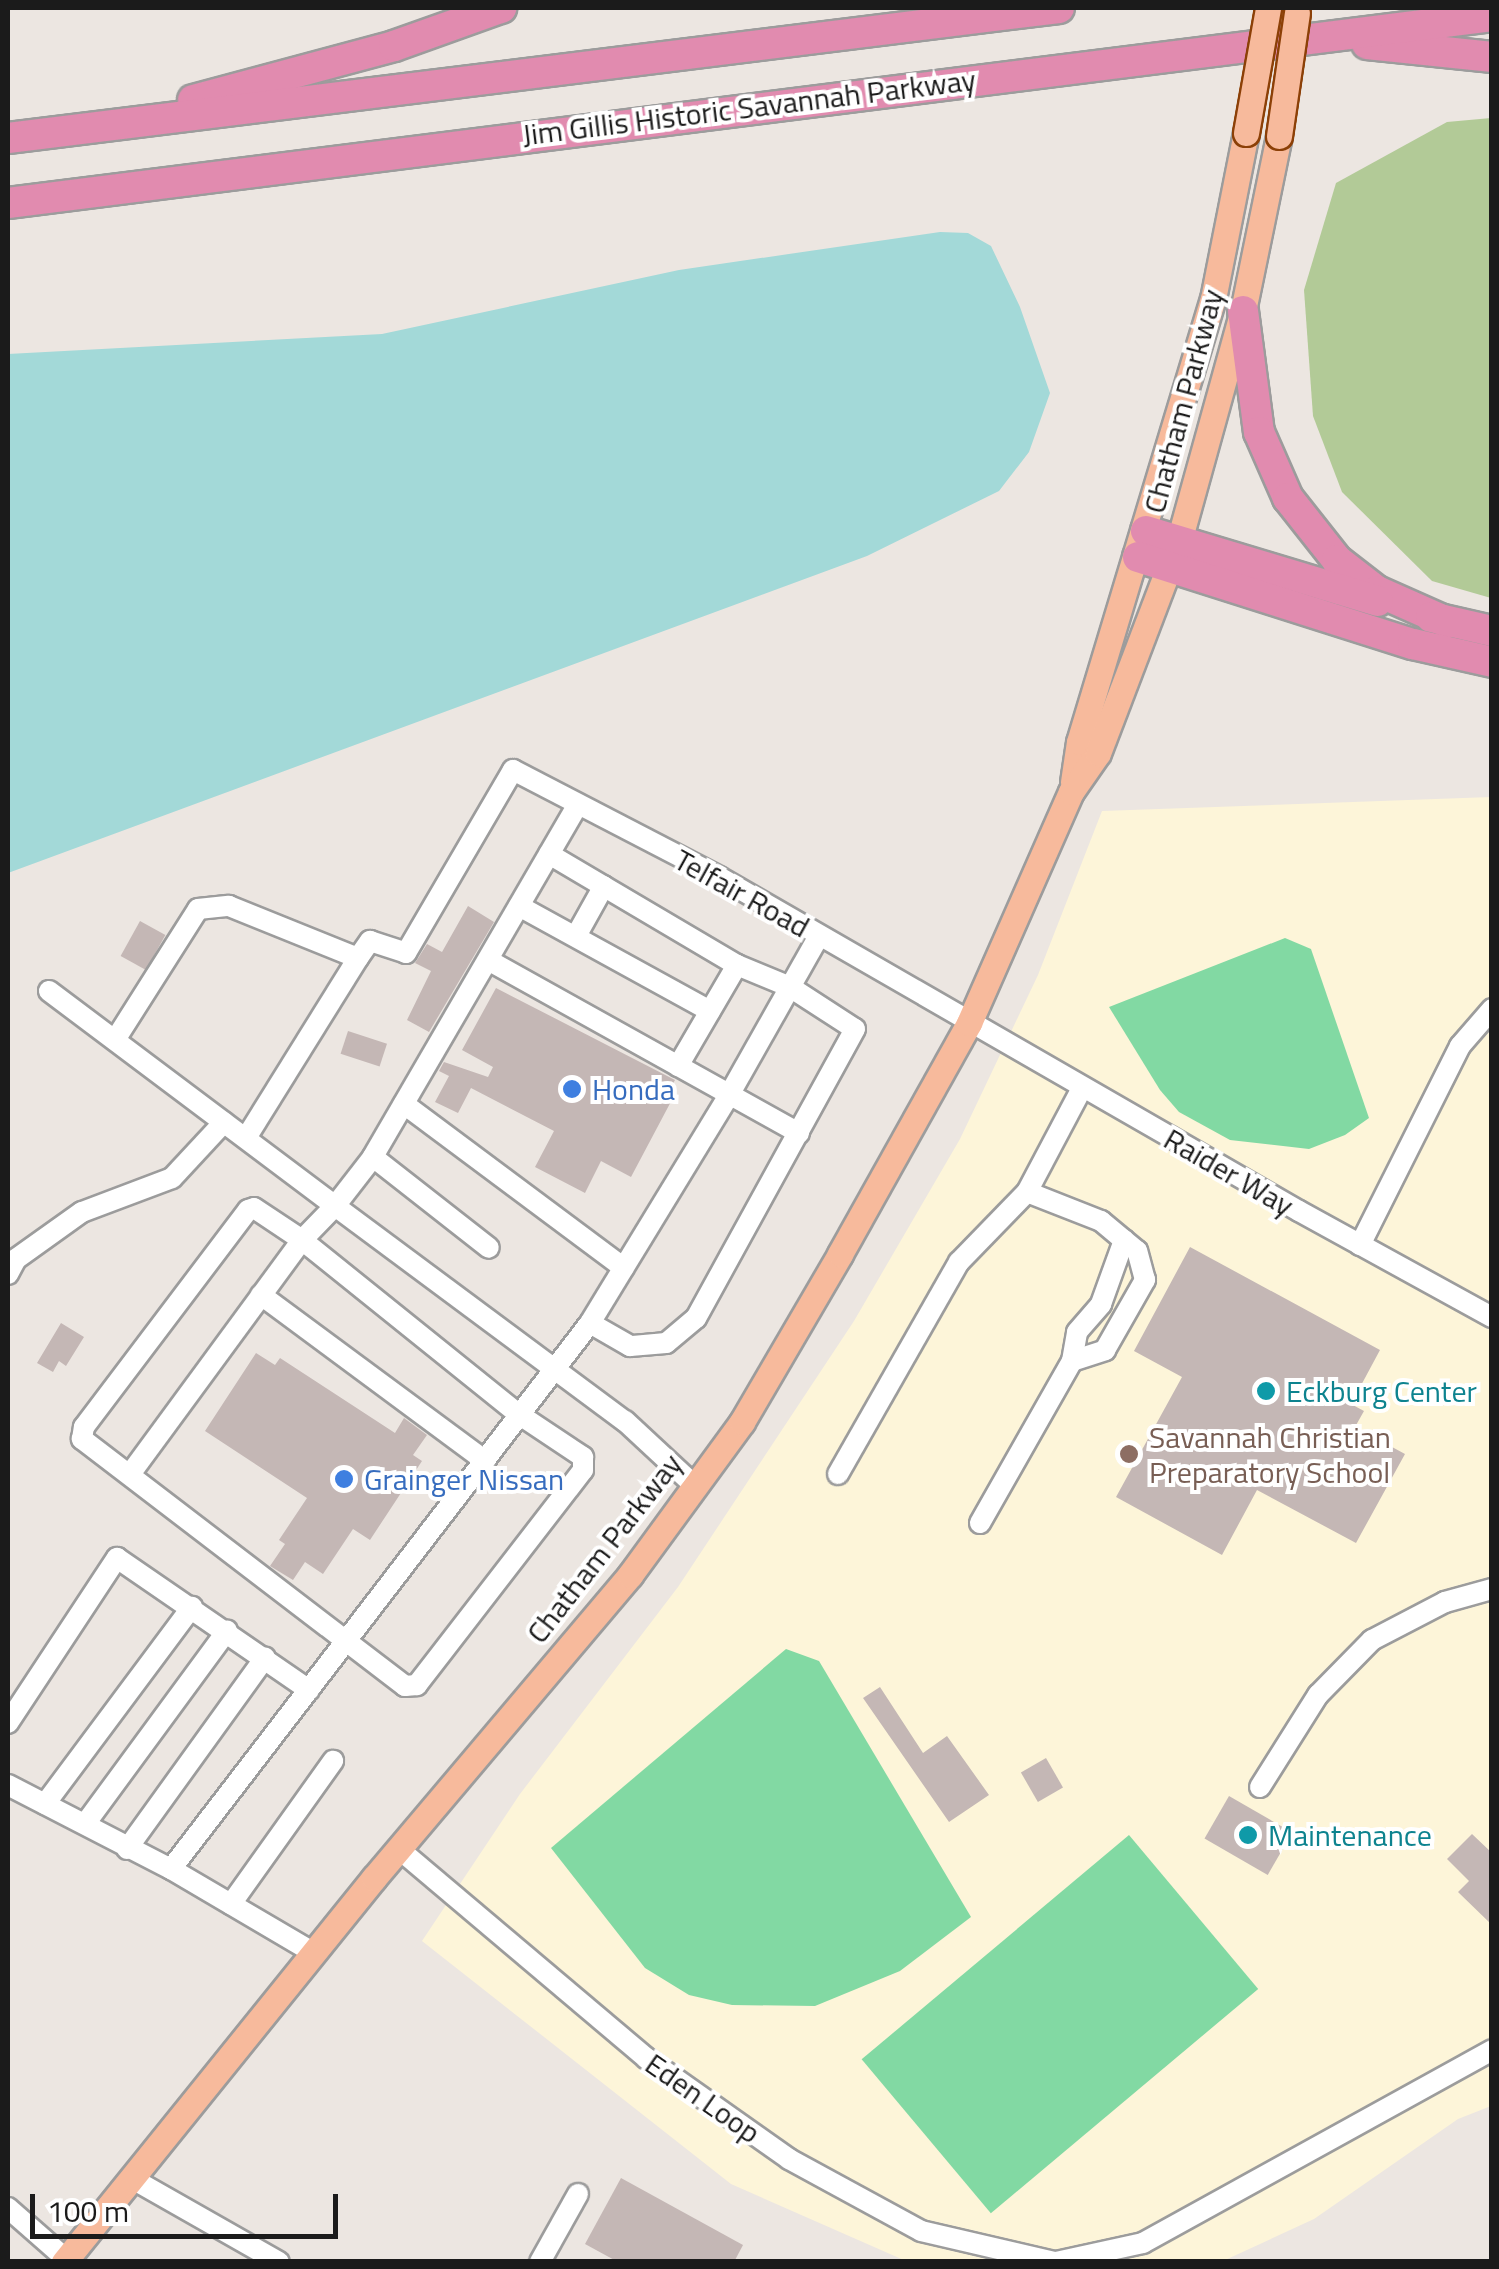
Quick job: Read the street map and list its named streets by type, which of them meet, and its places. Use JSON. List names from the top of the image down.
{
  "streets": {
    "highway": ["Jim Gillis Historic Savannah Parkway"],
    "main road": ["Chatham Parkway"],
    "street": ["Telfair Road", "Raider Way", "Eden Loop"]
  },
  "crossings": [
    ["Chatham Parkway", "Telfair Road"],
    ["Chatham Parkway", "Raider Way"],
    ["Chatham Parkway", "Eden Loop"],
    ["Telfair Road", "Raider Way"]
  ],
  "places": [
    "Honda",
    "Eckburg Center",
    "Savannah Christian Preparatory School",
    "Grainger Nissan",
    "Maintenance"
  ],
  "scale_bar": "100 m"
}
